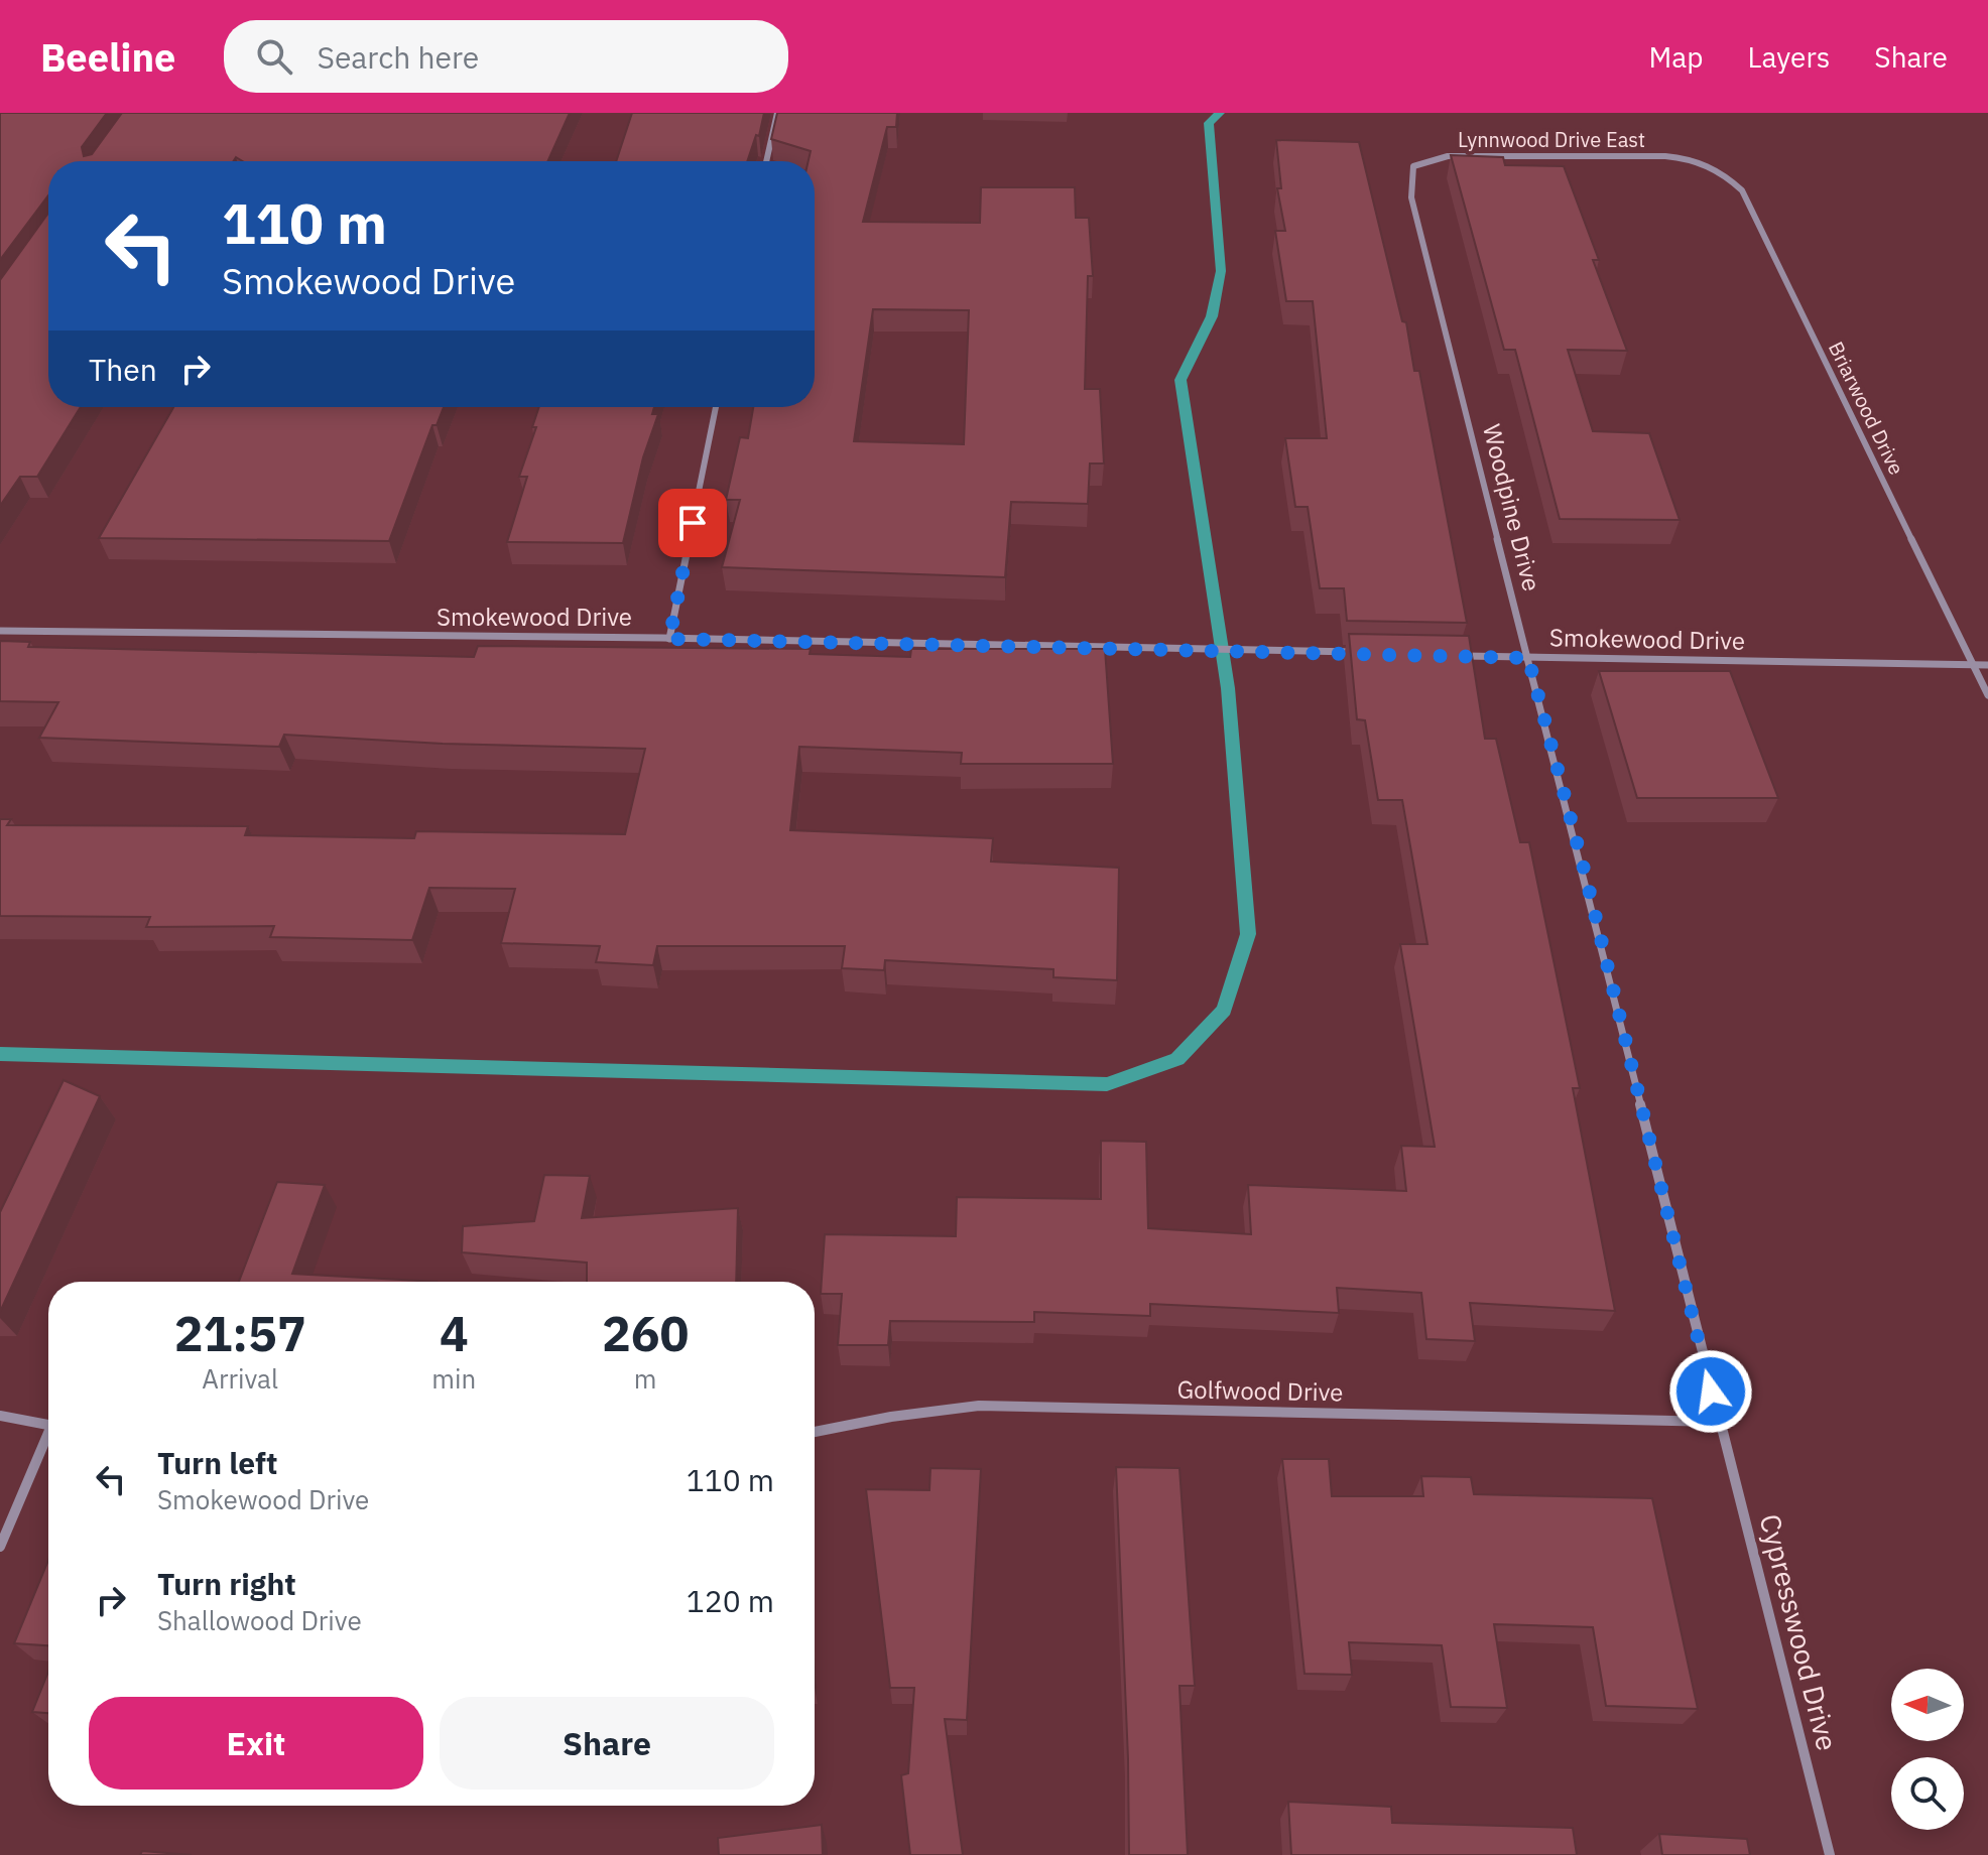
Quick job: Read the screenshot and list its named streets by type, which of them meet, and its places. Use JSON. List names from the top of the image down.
{
  "streets": {
    "street": [
      "Lynnwood Drive East",
      "Briarwood Drive",
      "Woodpine Drive",
      "Smokewood Drive",
      "Golfwood Drive",
      "Cypresswood Drive"
    ]
  },
  "crossings": [
    ["Lynnwood Drive East", "Briarwood Drive"],
    ["Lynnwood Drive East", "Woodpine Drive"],
    ["Briarwood Drive", "Smokewood Drive"],
    ["Woodpine Drive", "Smokewood Drive"],
    ["Woodpine Drive", "Golfwood Drive"],
    ["Woodpine Drive", "Cypresswood Drive"],
    ["Golfwood Drive", "Cypresswood Drive"]
  ],
  "north": "left",
  "page": {
    "header": "Beeline",
    "search": "Search here",
    "nav": ["Map", "Layers", "Share"],
    "turn": ["110 m", "Smokewood Drive"],
    "then": "Then",
    "eta": [
      "21:57",
      "Arrival",
      "4",
      "min",
      "260",
      "m"
    ],
    "list": [
      {
        "name": "Turn left",
        "note": "Smokewood Drive",
        "value": "110 m"
      },
      {
        "name": "Turn right",
        "note": "Shallowood Drive",
        "value": "120 m"
      }
    ],
    "buttons": ["Exit", "Share"]
  }
}
